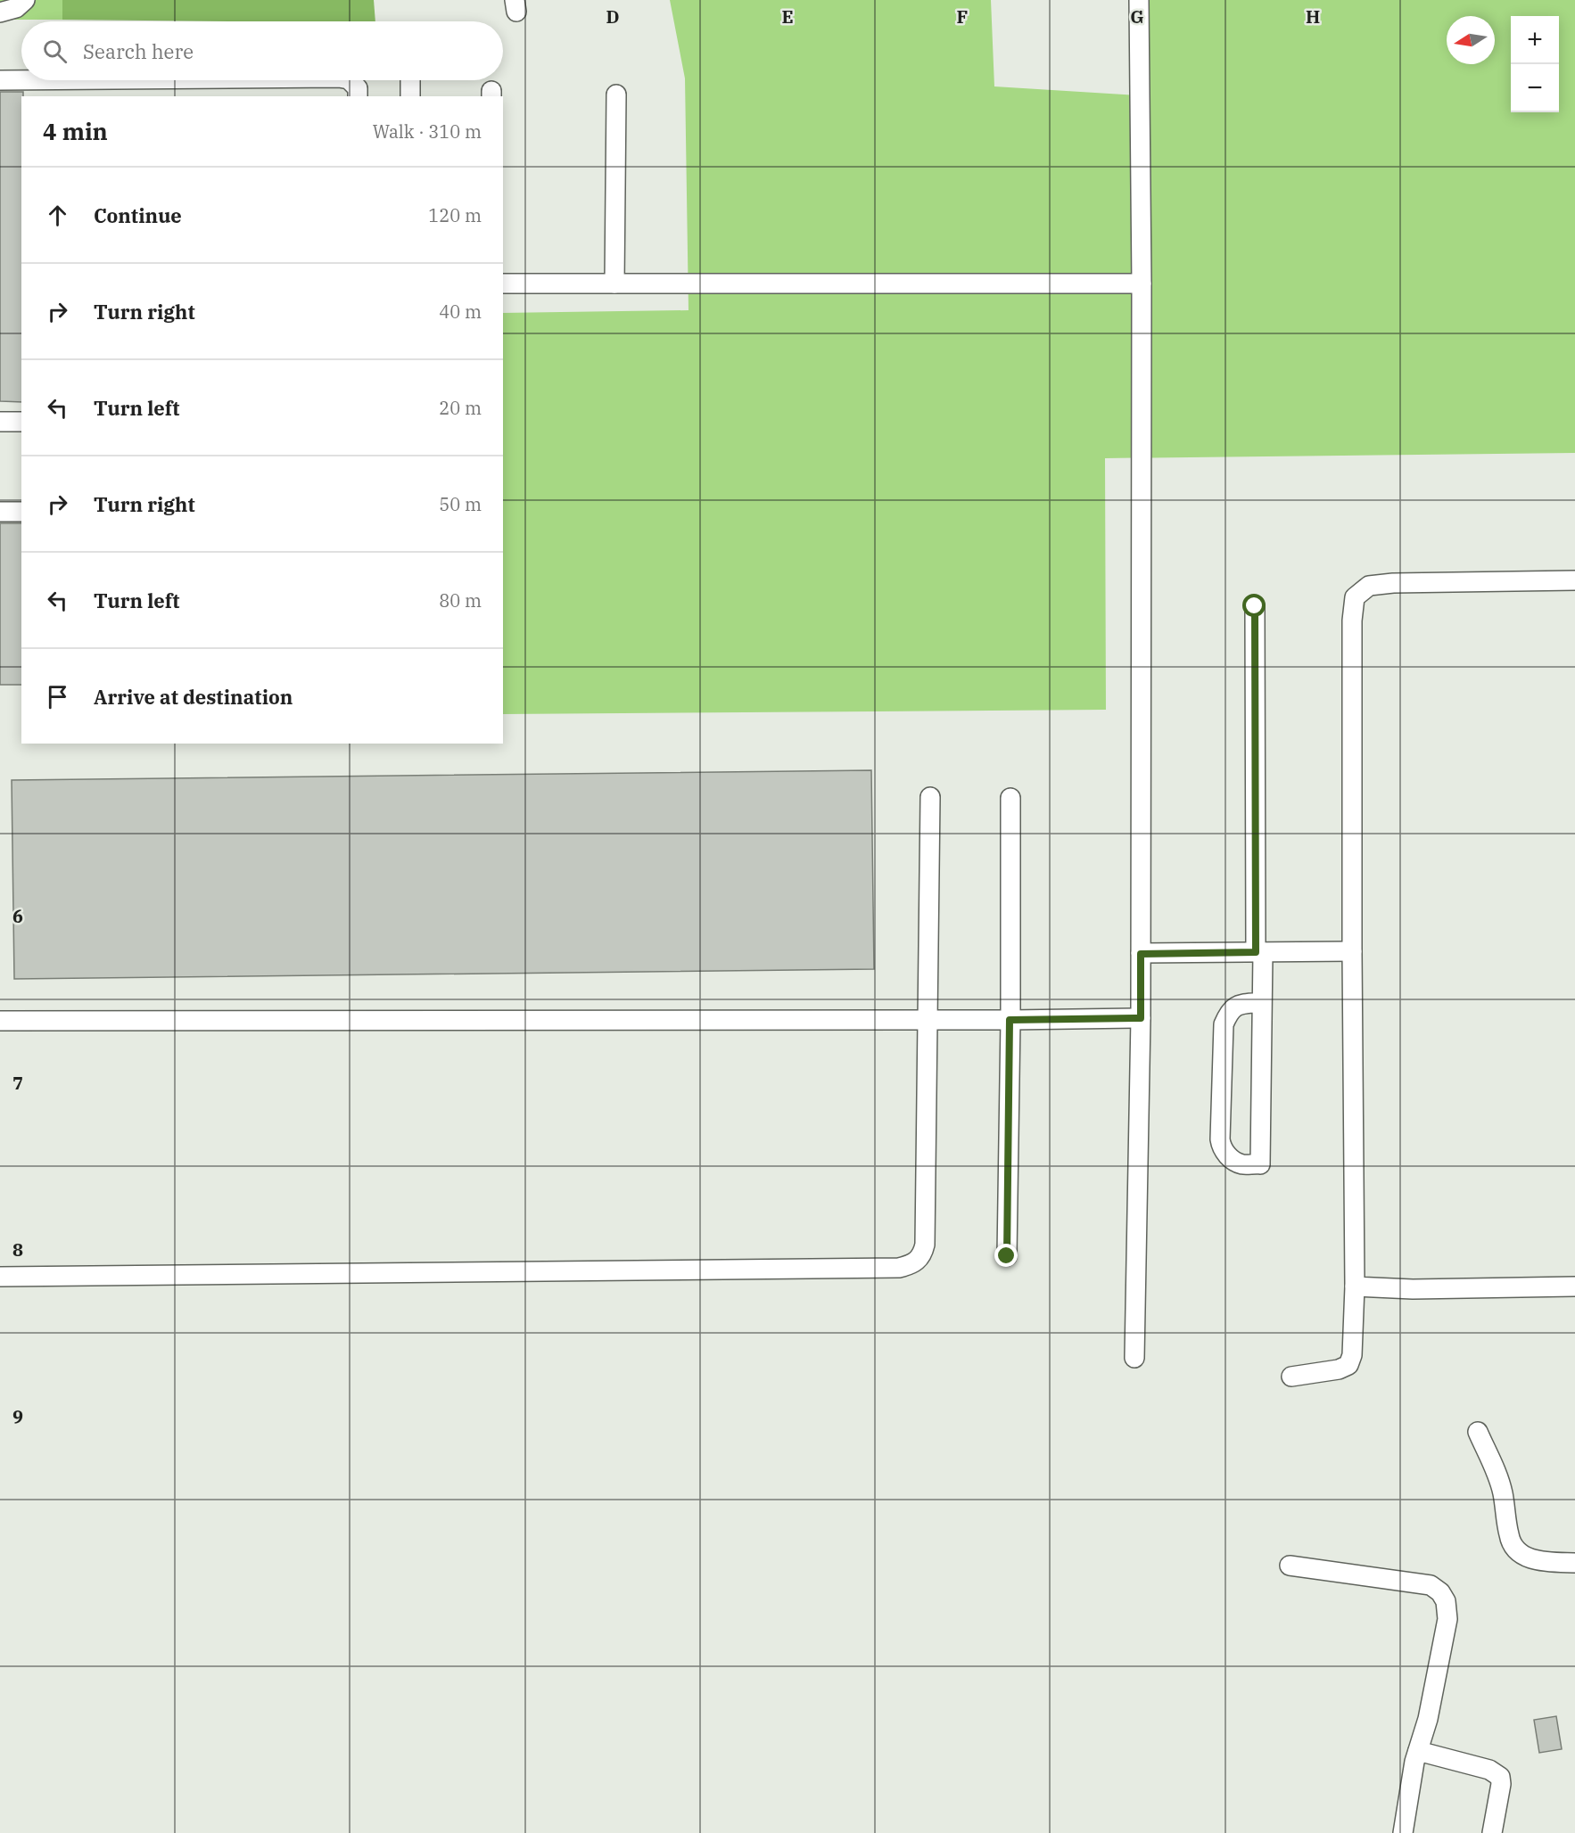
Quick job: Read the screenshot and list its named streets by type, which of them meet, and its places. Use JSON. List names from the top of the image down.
{
  "north": "left",
  "page": {
    "map_buttons": ["+", "−"],
    "search": "Search here",
    "heading": ["4 min", "Walk · 310 m"],
    "list": [
      ["Continue", "120 m"],
      ["Turn right", "40 m"],
      ["Turn left", "20 m"],
      ["Turn right", "50 m"],
      ["Turn left", "80 m"],
      "Arrive at destination"
    ]
  },
  "grid": {
    "columns": [
      "D",
      "E",
      "F",
      "G",
      "H"
    ],
    "rows": [
      "6",
      "7",
      "8",
      "9"
    ]
  }
}
